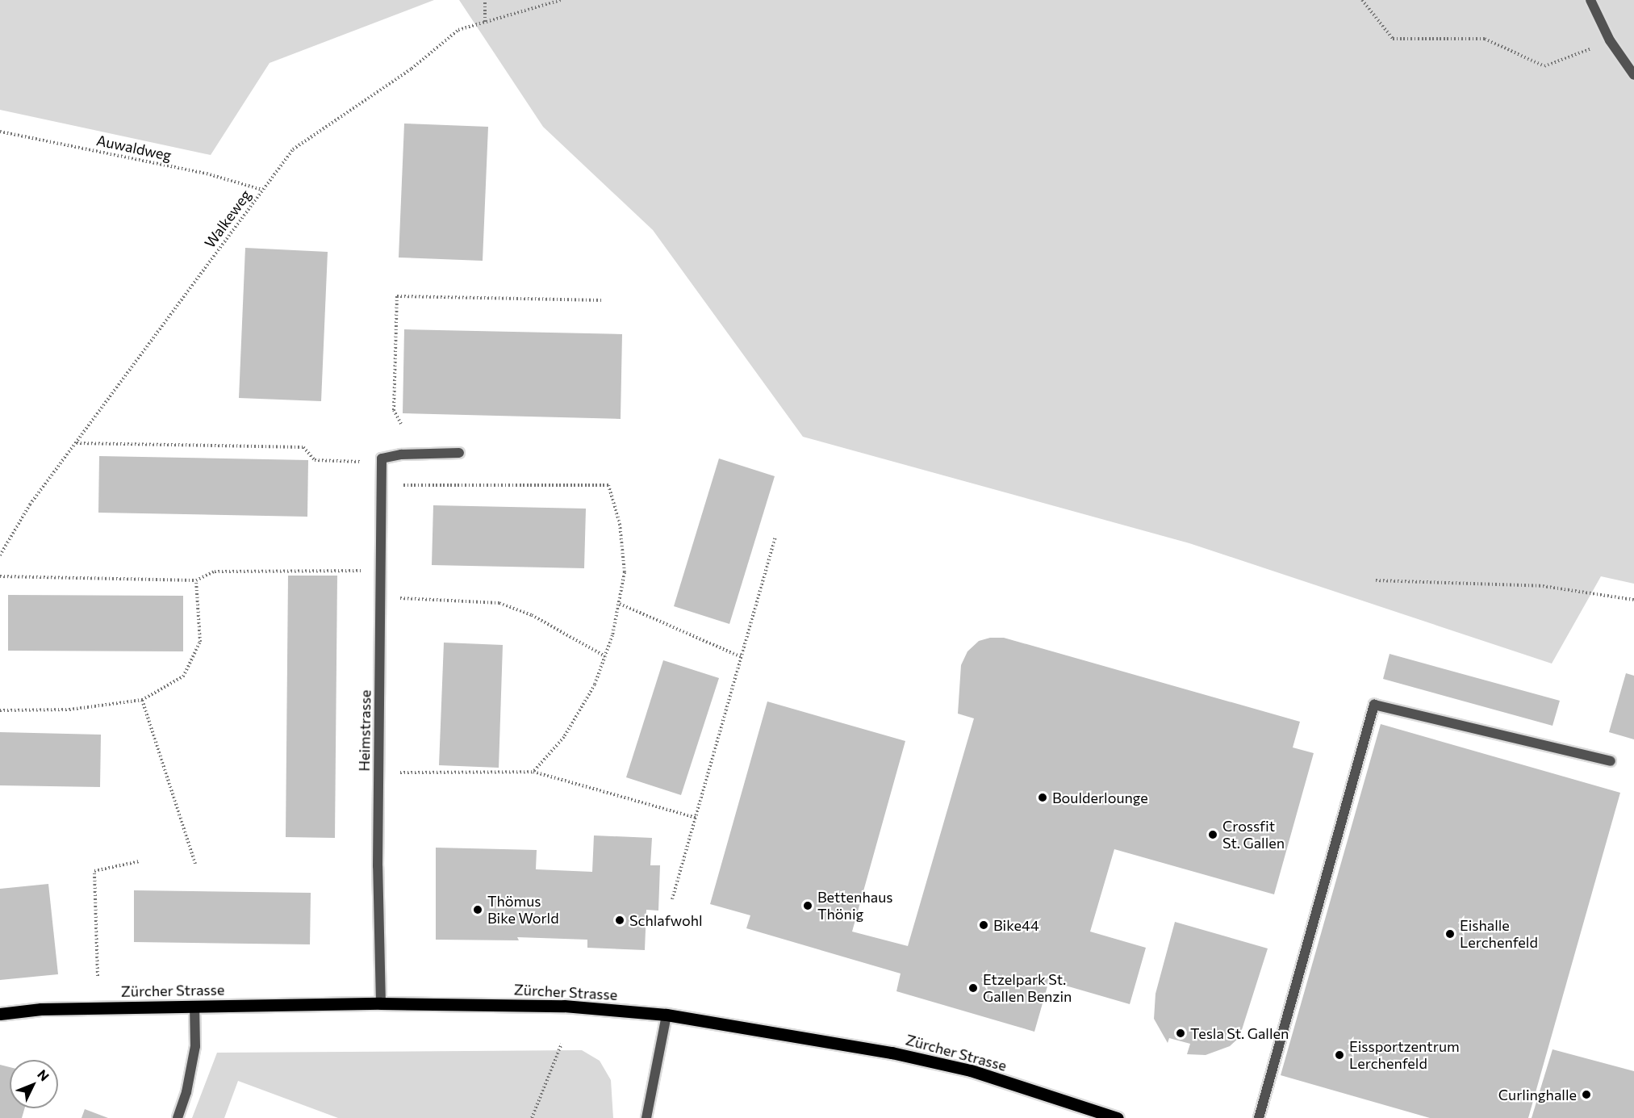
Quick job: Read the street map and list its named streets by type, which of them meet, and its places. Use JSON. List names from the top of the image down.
{
  "streets": {
    "main road": ["Zürcher Strasse"],
    "street": ["Heimstrasse"],
    "path": ["Auwaldweg", "Walkeweg"]
  },
  "crossings": [
    ["Auwaldweg", "Walkeweg"],
    ["Heimstrasse", "Zürcher Strasse"]
  ],
  "places": [
    "Boulderlounge",
    "Crossfit St. Gallen",
    "Bettenhaus Thönig",
    "Thömus Bike World",
    "Schlafwohl",
    "Bike44",
    "Eishalle Lerchenfeld",
    "Etzelpark St. Gallen Benzin",
    "Tesla St. Gallen",
    "Eissportzentrum Lerchenfeld",
    "Curlinghalle"
  ],
  "north": "top right"
}
